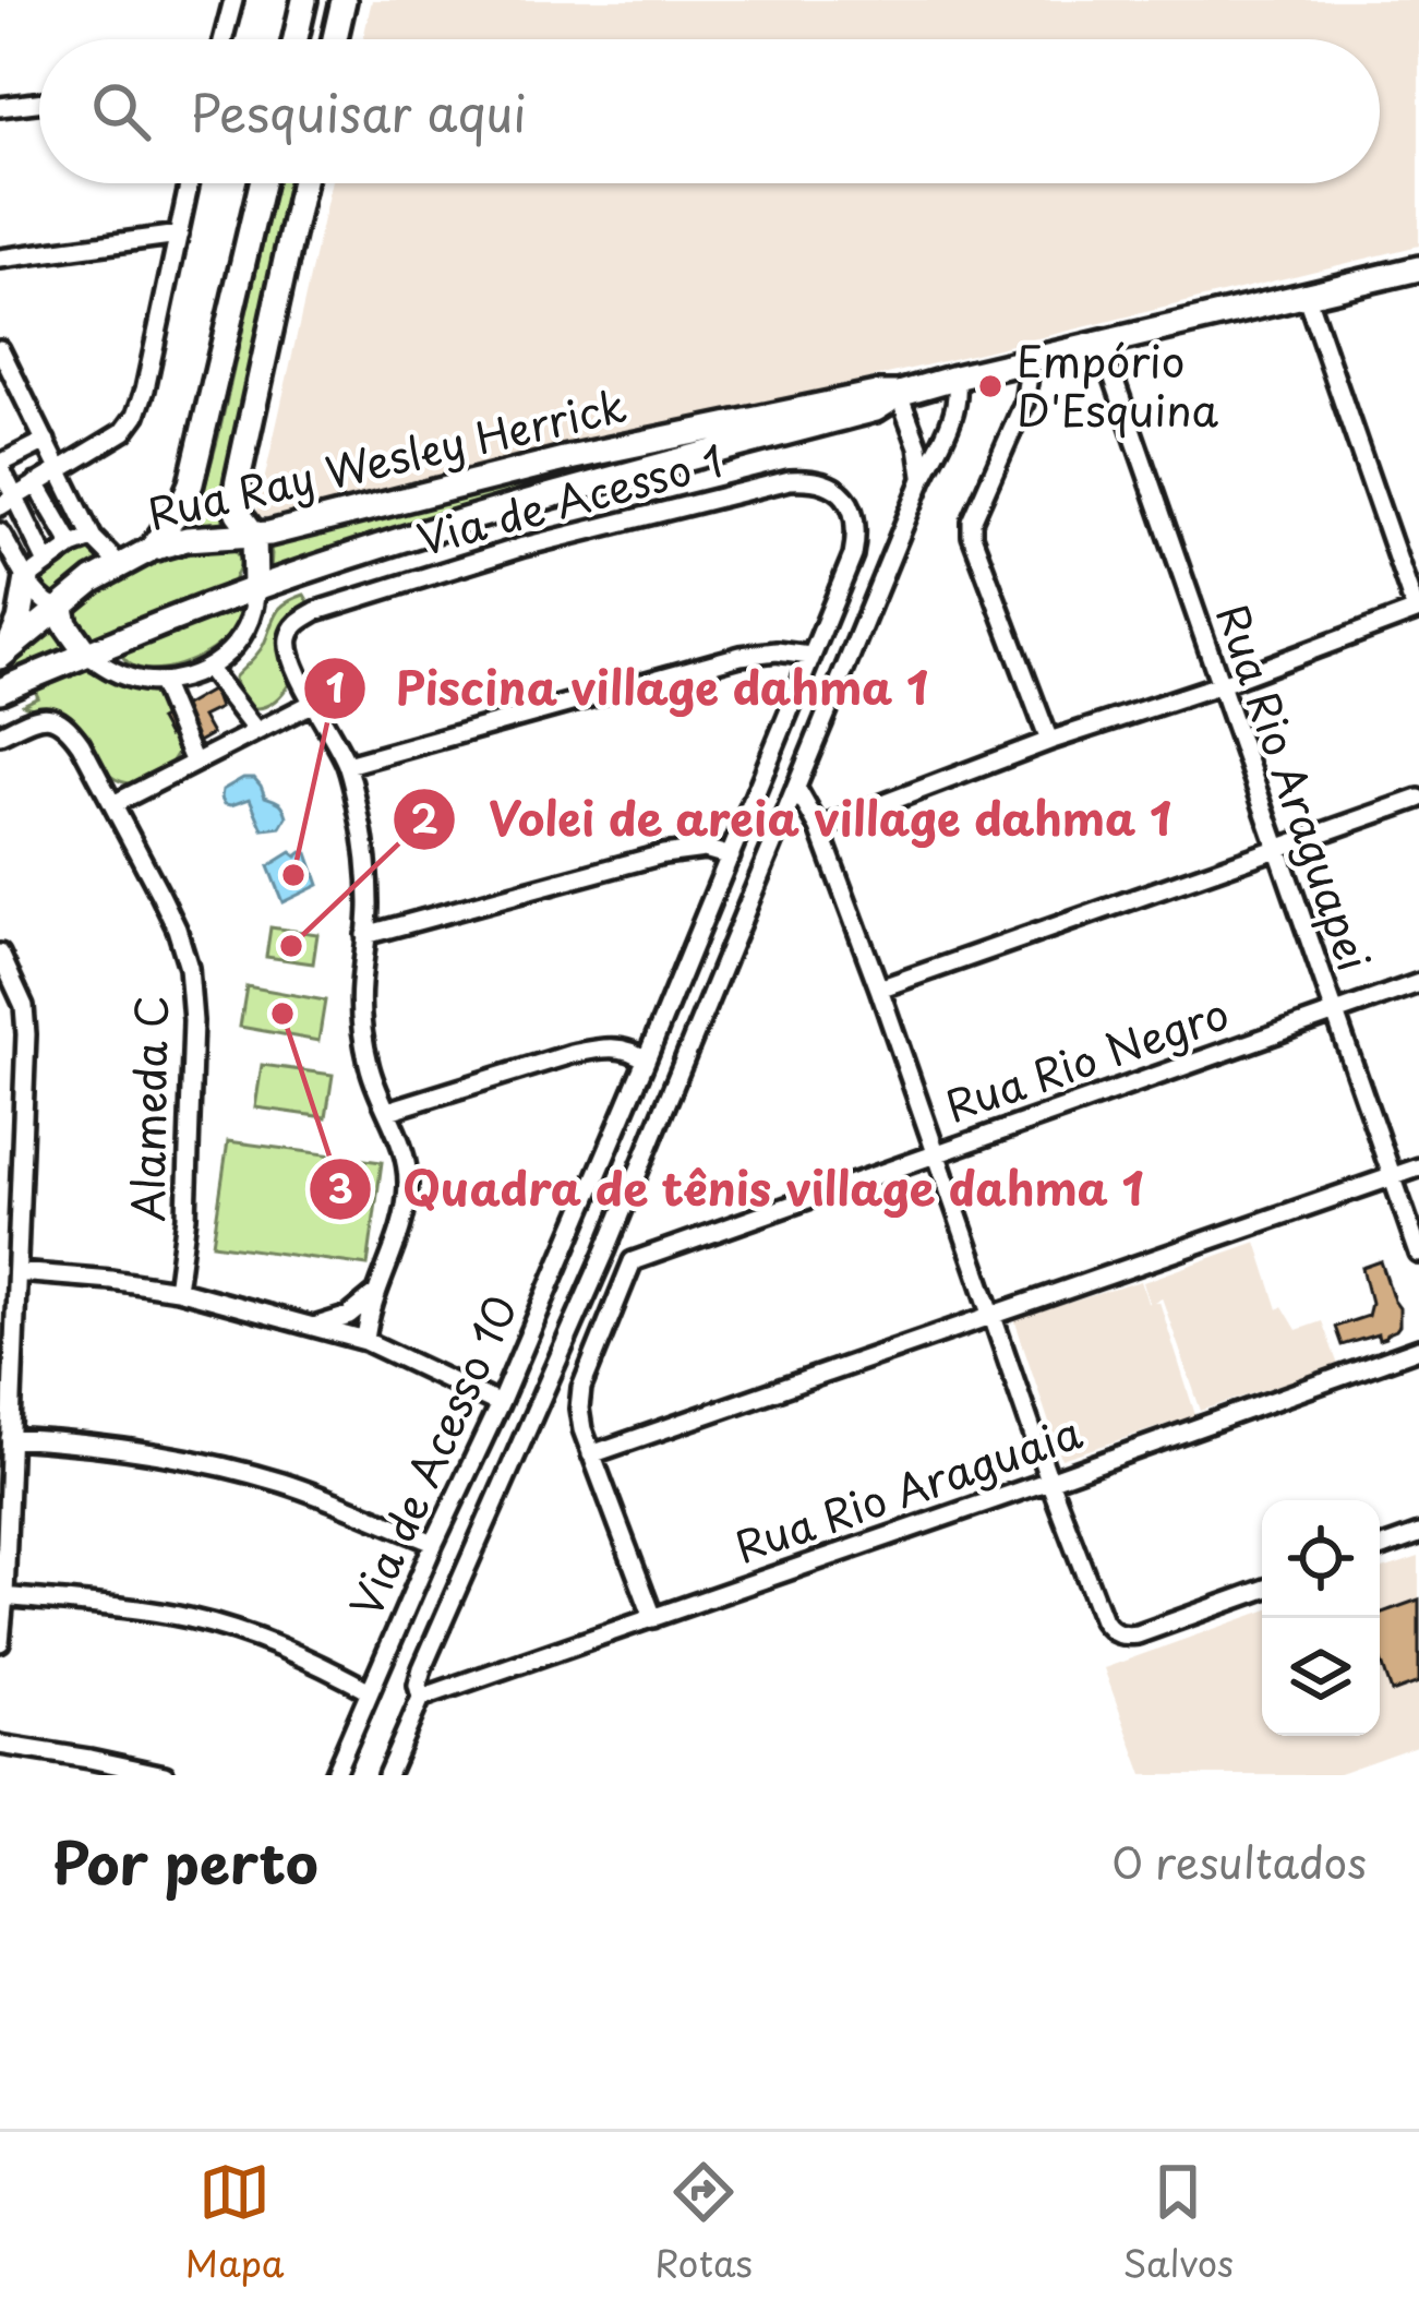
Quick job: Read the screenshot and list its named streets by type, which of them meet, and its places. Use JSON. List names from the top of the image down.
{
  "streets": {
    "street": [
      "Rua Ray Wesley Herrick",
      "Via de Acesso 1",
      "Rua Rio Araguapei",
      "Rua Rio Negro",
      "Alameda C",
      "Via de Acesso 10",
      "Rua Rio Araguaia"
    ]
  },
  "crossings": [
    ["Rua Ray Wesley Herrick", "Rua Rio Araguapei"],
    ["Via de Acesso 1", "Via de Acesso 10"],
    ["Rua Rio Araguapei", "Rua Rio Negro"]
  ],
  "places": [
    "Empório D'Esquina",
    "Piscina village dahma 1",
    "Volei de areia village dahma 1",
    "Quadra de tênis village dahma 1"
  ],
  "page": {
    "search": "Pesquisar aqui",
    "heading": ["Por perto", "0 resultados"],
    "nav": ["Mapa", "Rotas", "Salvos"]
  }
}
